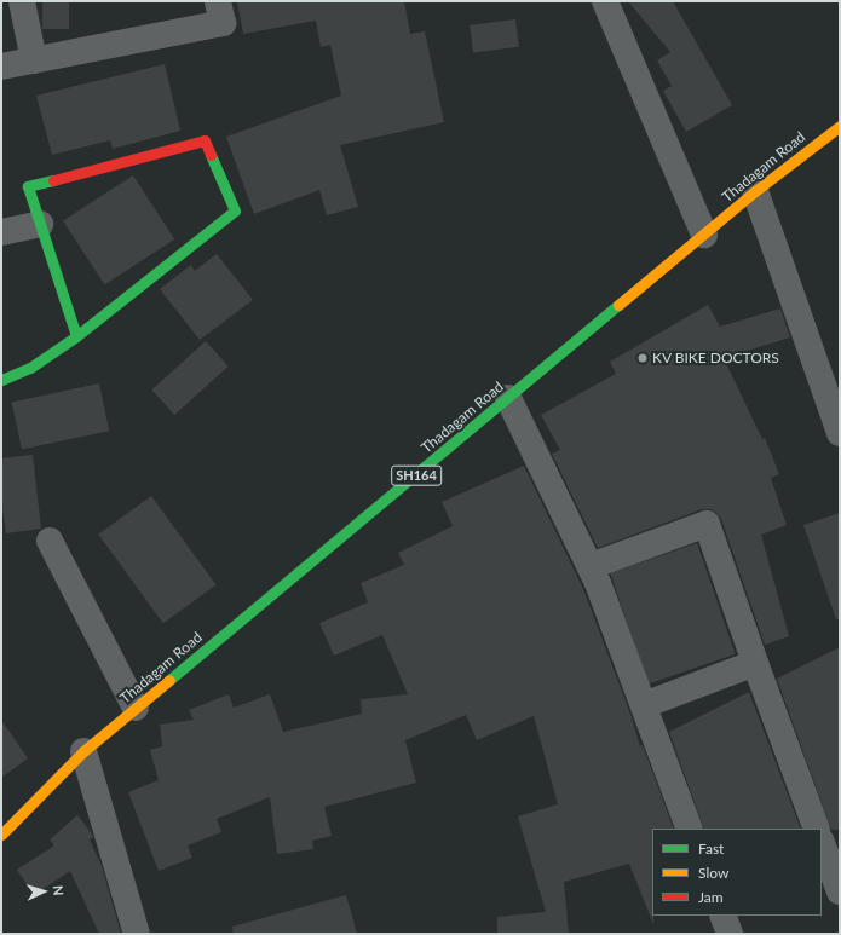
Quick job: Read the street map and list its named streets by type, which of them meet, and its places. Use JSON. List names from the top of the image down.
{
  "streets": {
    "main road": ["Thadagam Road", "SH164"]
  },
  "places": ["KV BIKE DOCTORS"],
  "legend": ["Fast", "Slow", "Jam"],
  "north": "right"
}
